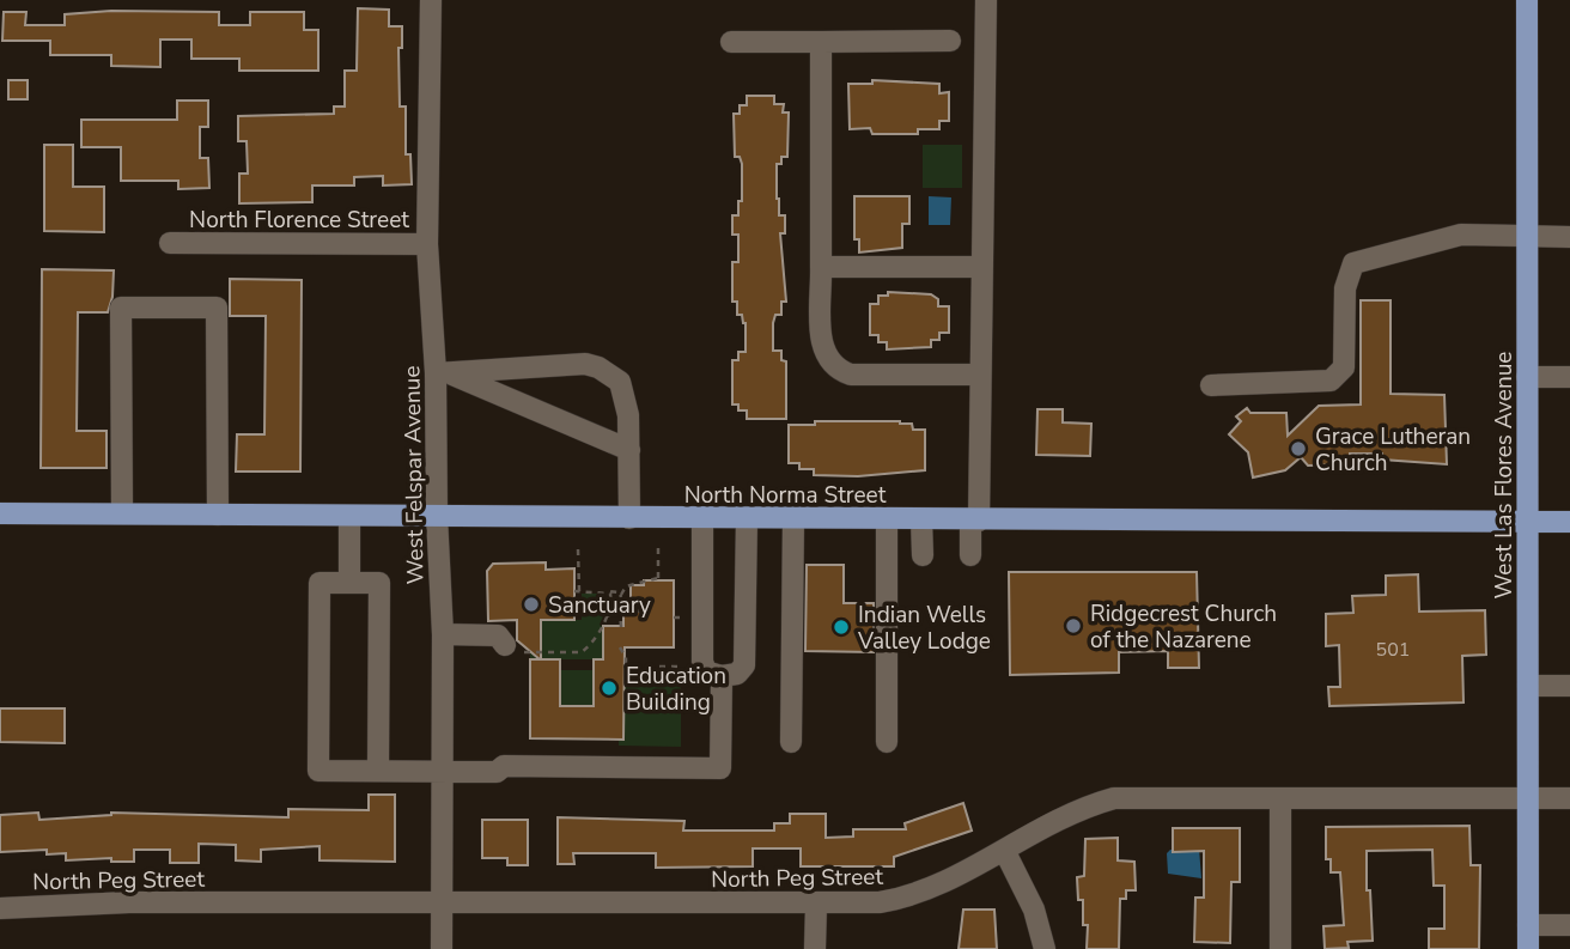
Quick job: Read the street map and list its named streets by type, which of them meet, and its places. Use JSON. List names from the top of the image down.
{
  "streets": {
    "main road": ["West Las Flores Avenue", "North Norma Street"],
    "street": ["North Florence Street", "West Felspar Avenue", "North Peg Street"]
  },
  "crossings": [
    ["North Florence Street", "West Felspar Avenue"],
    ["West Felspar Avenue", "North Norma Street"],
    ["West Felspar Avenue", "North Peg Street"],
    ["West Las Flores Avenue", "North Norma Street"],
    ["West Las Flores Avenue", "North Peg Street"]
  ],
  "places": [
    "Grace Lutheran Church",
    "Sanctuary",
    "Ridgecrest Church of the Nazarene",
    "Indian Wells Valley Lodge",
    "Education Building"
  ],
  "house_numbers": ["501"]
}
